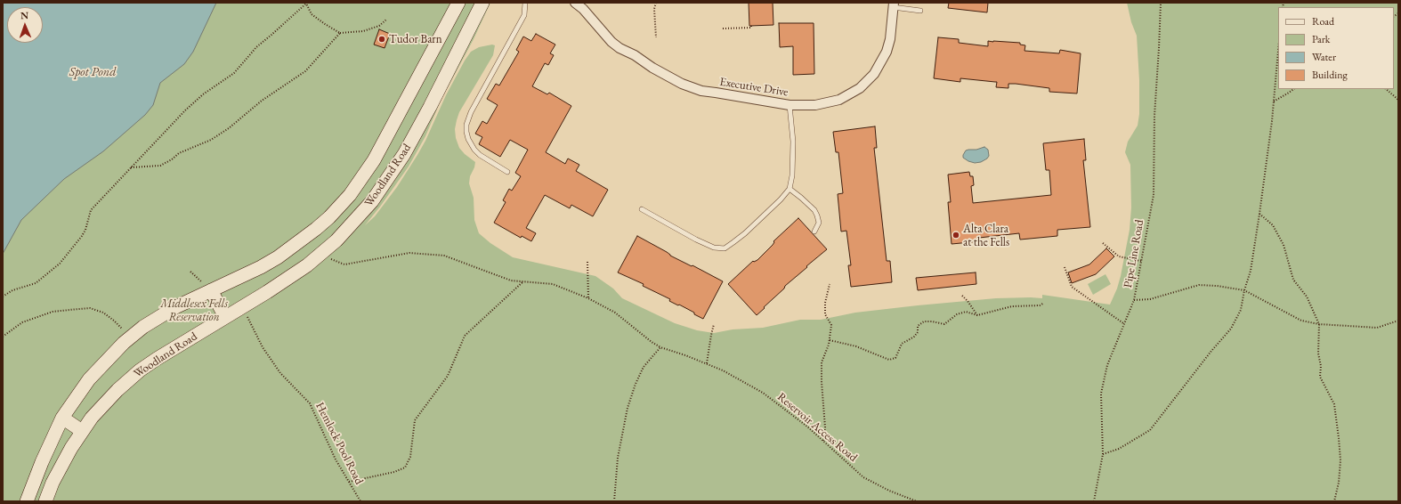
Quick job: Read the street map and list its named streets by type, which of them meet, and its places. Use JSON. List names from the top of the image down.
{
  "streets": {
    "main road": ["Woodland Road"],
    "street": ["Executive Drive"],
    "path": ["Pipe Line Road", "Reservoir Access Road", "Hemlock Pool Road"]
  },
  "crossings": [
    ["Woodland Road", "Hemlock Pool Road"]
  ],
  "water": ["Spot Pond"],
  "parks": ["Middlesex Fells Reservation"],
  "places": ["Tudor Barn", "Alta Clara at the Fells"],
  "legend": [
    "Road",
    "Park",
    "Water",
    "Building"
  ],
  "north": "top"
}
